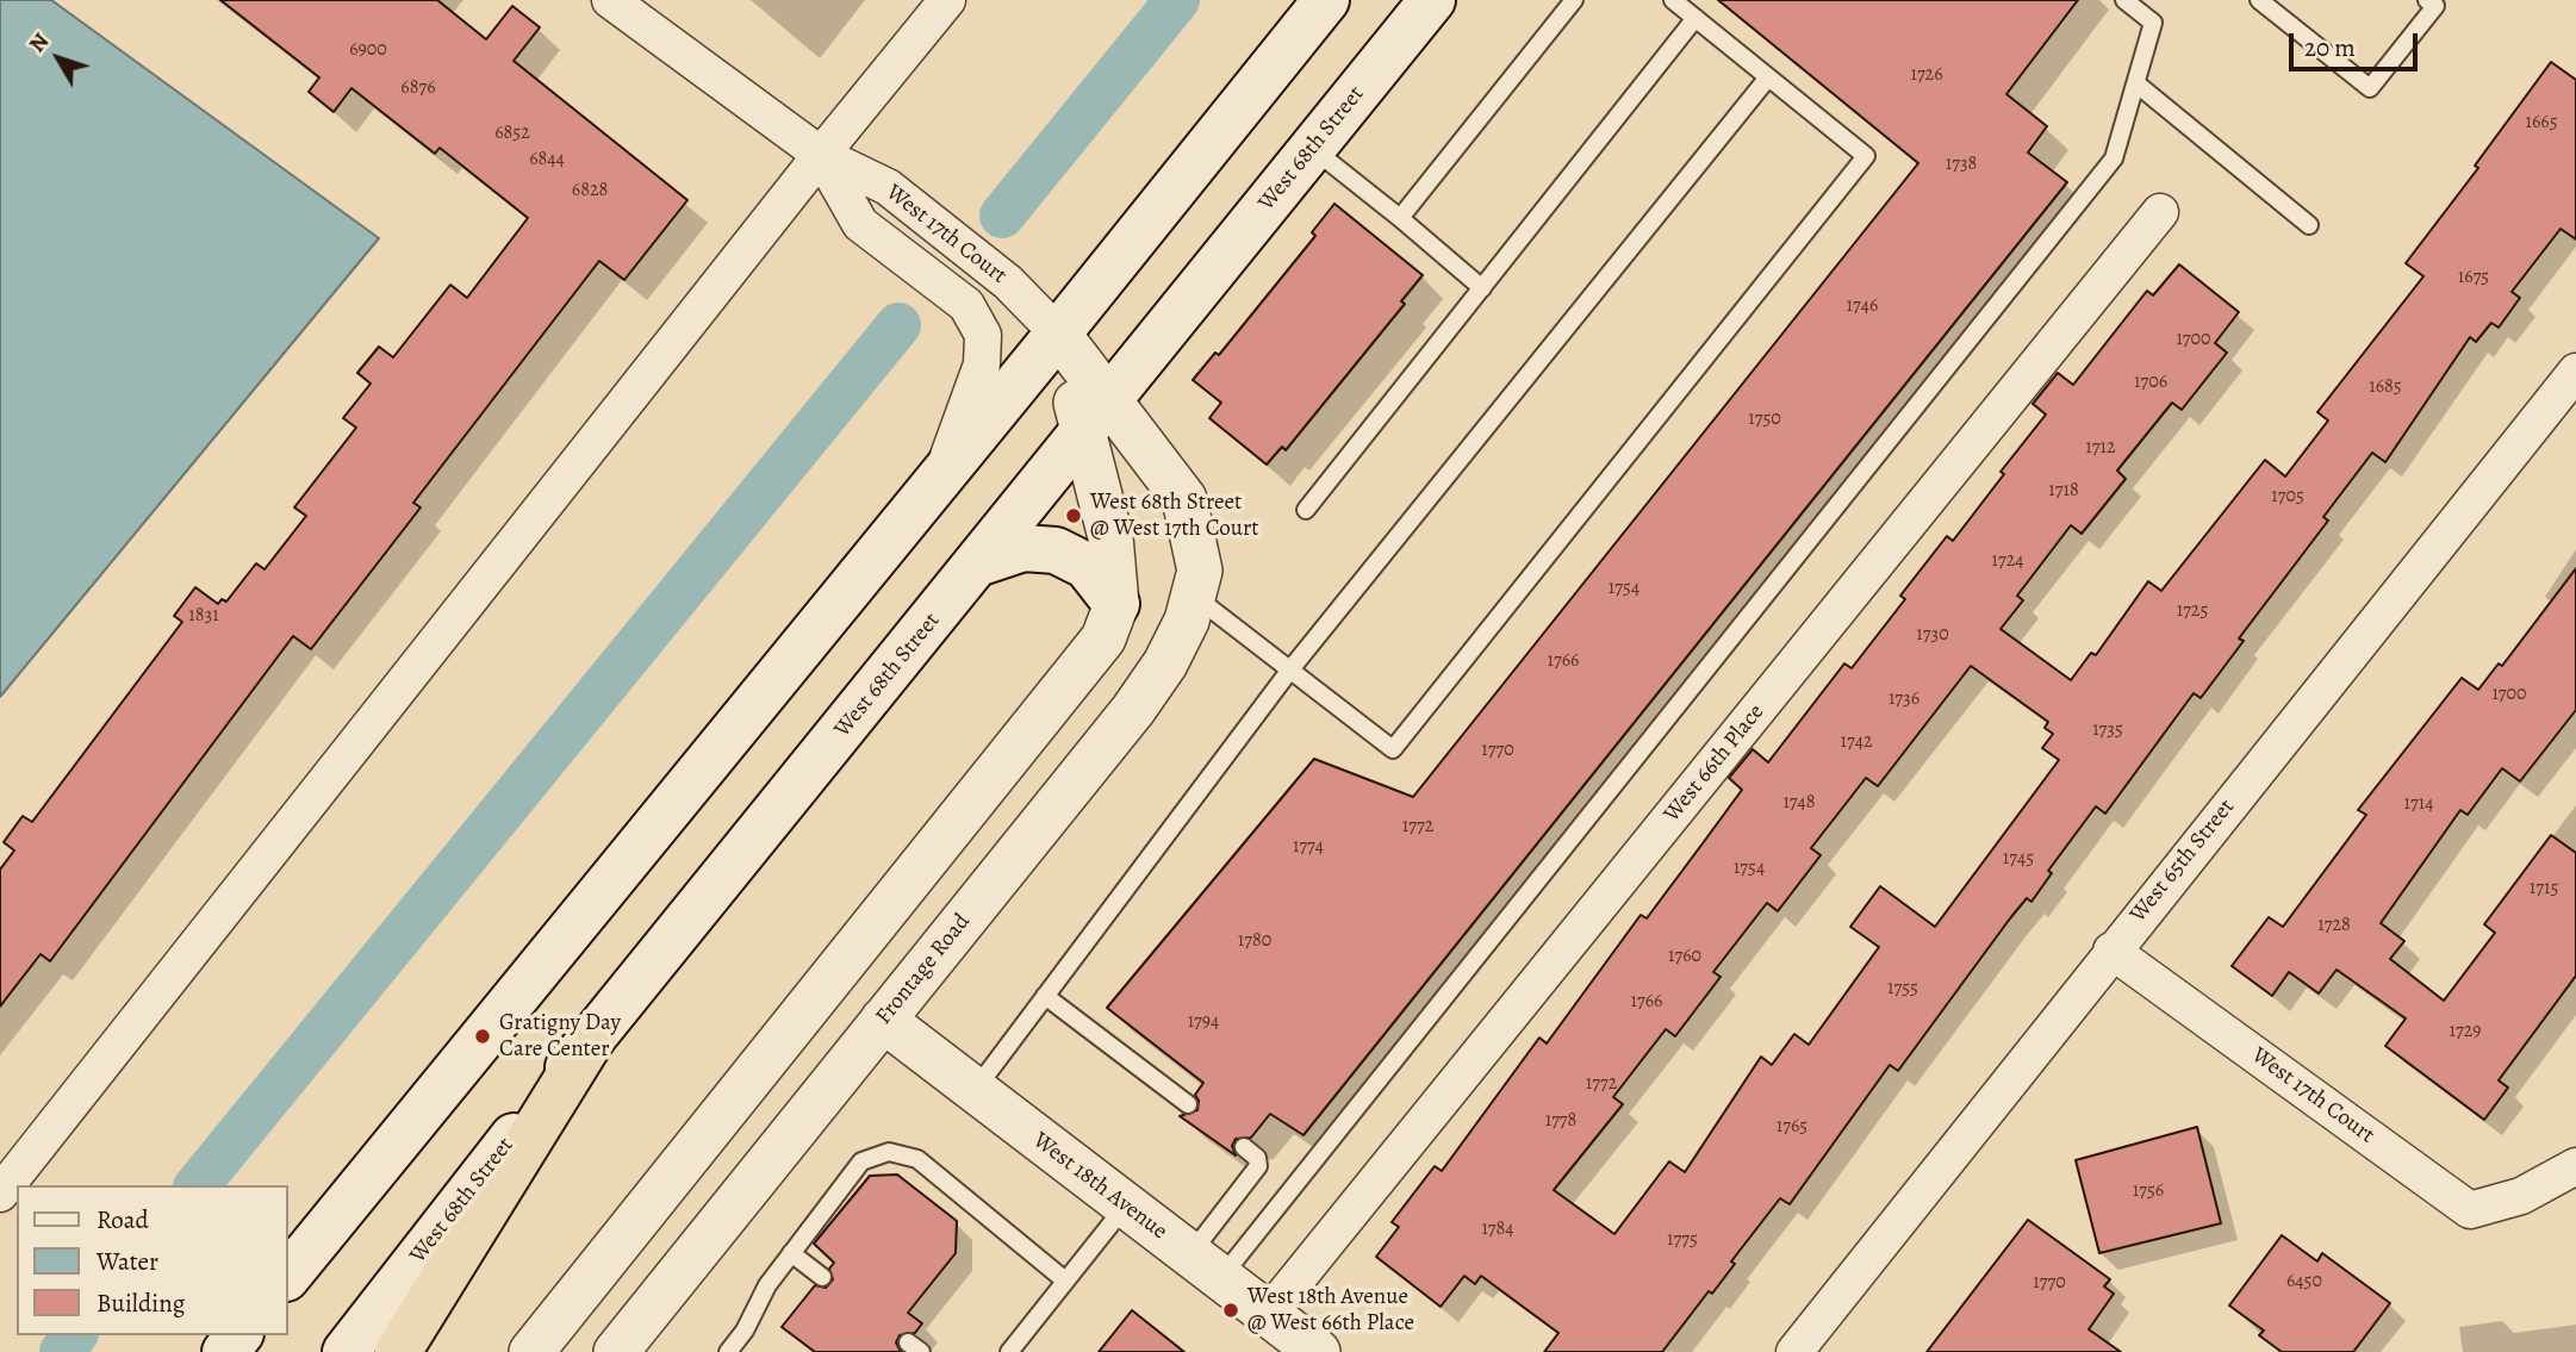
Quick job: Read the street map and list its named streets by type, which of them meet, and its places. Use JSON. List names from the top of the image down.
{
  "streets": {
    "main road": ["West 68th Street"],
    "street": [
      "West 17th Court",
      "West 66th Place",
      "West 65th Street",
      "Frontage Road",
      "West 18th Avenue"
    ]
  },
  "crossings": [
    ["West 17th Court", "West 65th Street"],
    ["West 66th Place", "West 18th Avenue"],
    ["Frontage Road", "West 18th Avenue"]
  ],
  "places": ["West 68th Street @ West 17th Court", "Gratigny Day Care Center", "West 18th Avenue @ West 66th Place"],
  "house_numbers": [
    "6900",
    "1726",
    "6876",
    "1665",
    "6852",
    "6844",
    "1738",
    "6828",
    "1675",
    "1746",
    "1700",
    "1706",
    "1685",
    "1750",
    "1712",
    "1718",
    "1705",
    "1724",
    "1754",
    "1725",
    "1831",
    "1730",
    "1766",
    "1700",
    "1736",
    "1735",
    "1742",
    "1770",
    "1748",
    "1714",
    "1772",
    "1774",
    "1745",
    "1754",
    "1715",
    "1728",
    "1780",
    "1760",
    "1755",
    "1766",
    "1794",
    "1729",
    "1772",
    "1778",
    "1765",
    "1756",
    "1784",
    "1775",
    "6450",
    "1770"
  ],
  "legend": ["Road", "Water", "Building"],
  "scale_bar": "20 m",
  "north": "top left"
}
